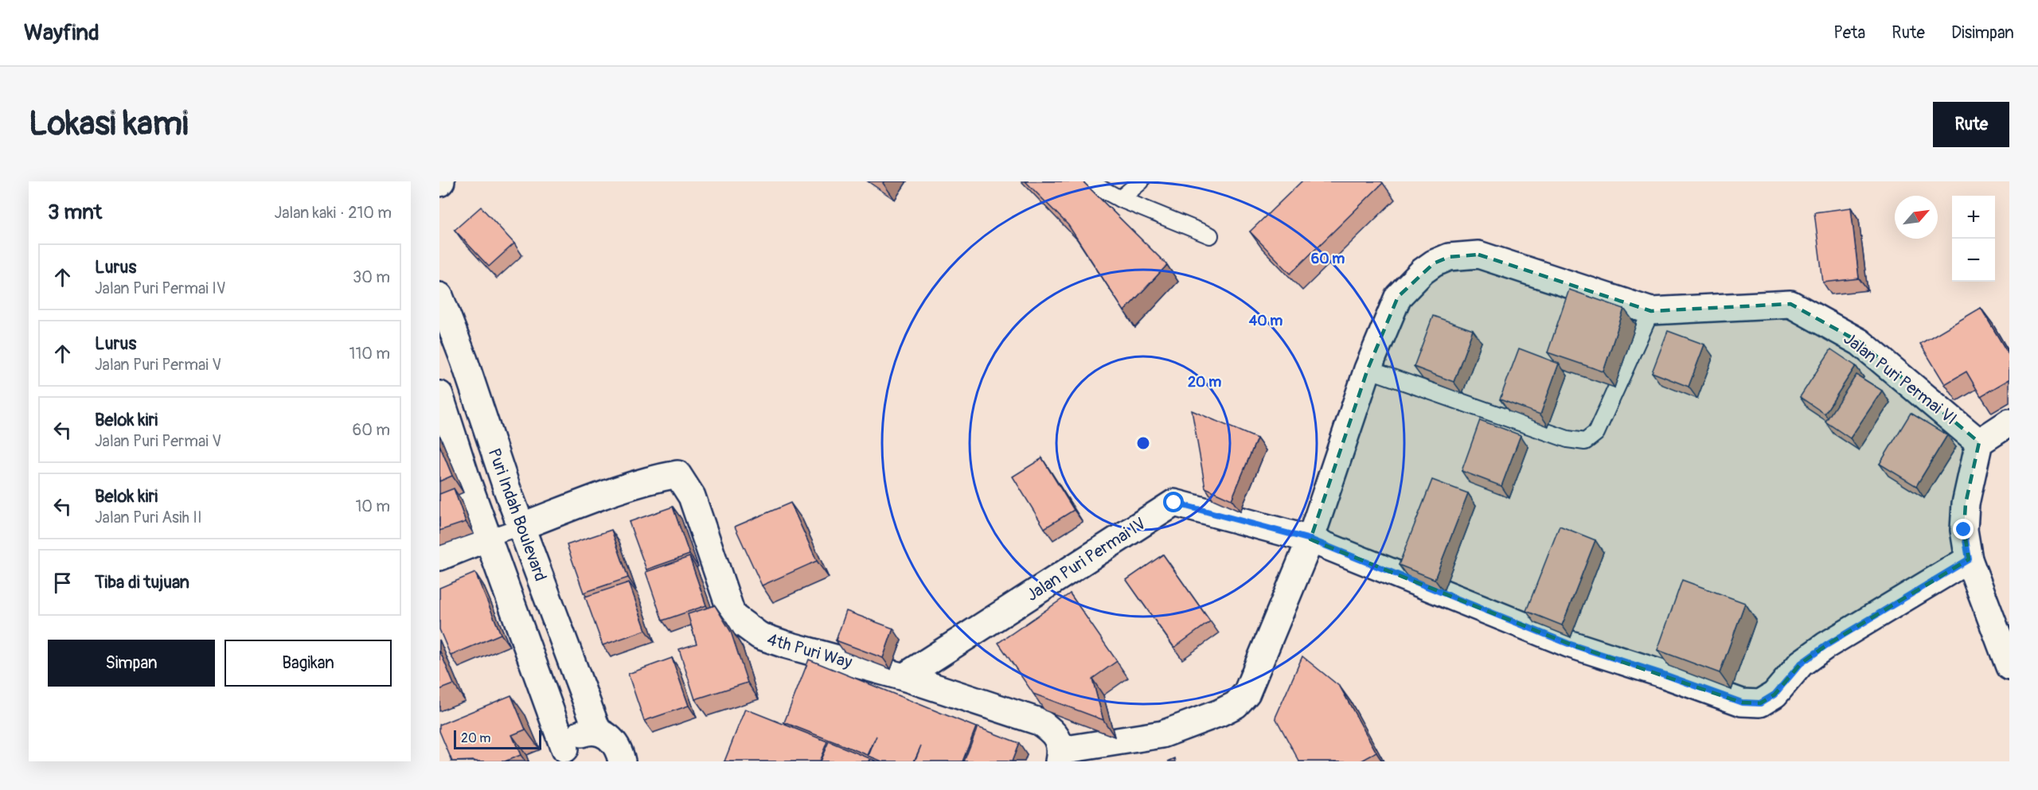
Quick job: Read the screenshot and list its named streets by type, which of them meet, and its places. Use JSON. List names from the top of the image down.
{
  "streets": {
    "street": [
      "Jalan Puri Permai VI",
      "Puri Indah Boulevard",
      "Jalan Puri Permai IV",
      "4th Puri Way"
    ]
  },
  "crossings": [
    ["Puri Indah Boulevard", "4th Puri Way"],
    ["Jalan Puri Permai IV", "4th Puri Way"]
  ],
  "scale_bar": "20 m",
  "north": "top right",
  "page": {
    "header": "Wayfind",
    "nav": ["Peta", "Rute", "Disimpan"],
    "buttons": [
      "Rute",
      ["Simpan", "Bagikan"]
    ],
    "title": "Lokasi kami",
    "heading": ["3 mnt", "Jalan kaki · 210 m"],
    "map_buttons": ["+", "−"],
    "list": [
      ["Lurus", "Jalan Puri Permai IV", "30 m"],
      ["Lurus", "Jalan Puri Permai V", "110 m"],
      ["Belok kiri", "Jalan Puri Permai V", "60 m"],
      ["Belok kiri", "Jalan Puri Asih II", "10 m"],
      "Tiba di tujuan"
    ],
    "scale": "20 m"
  },
  "rings": ["60 m", "40 m", "20 m"]
}
